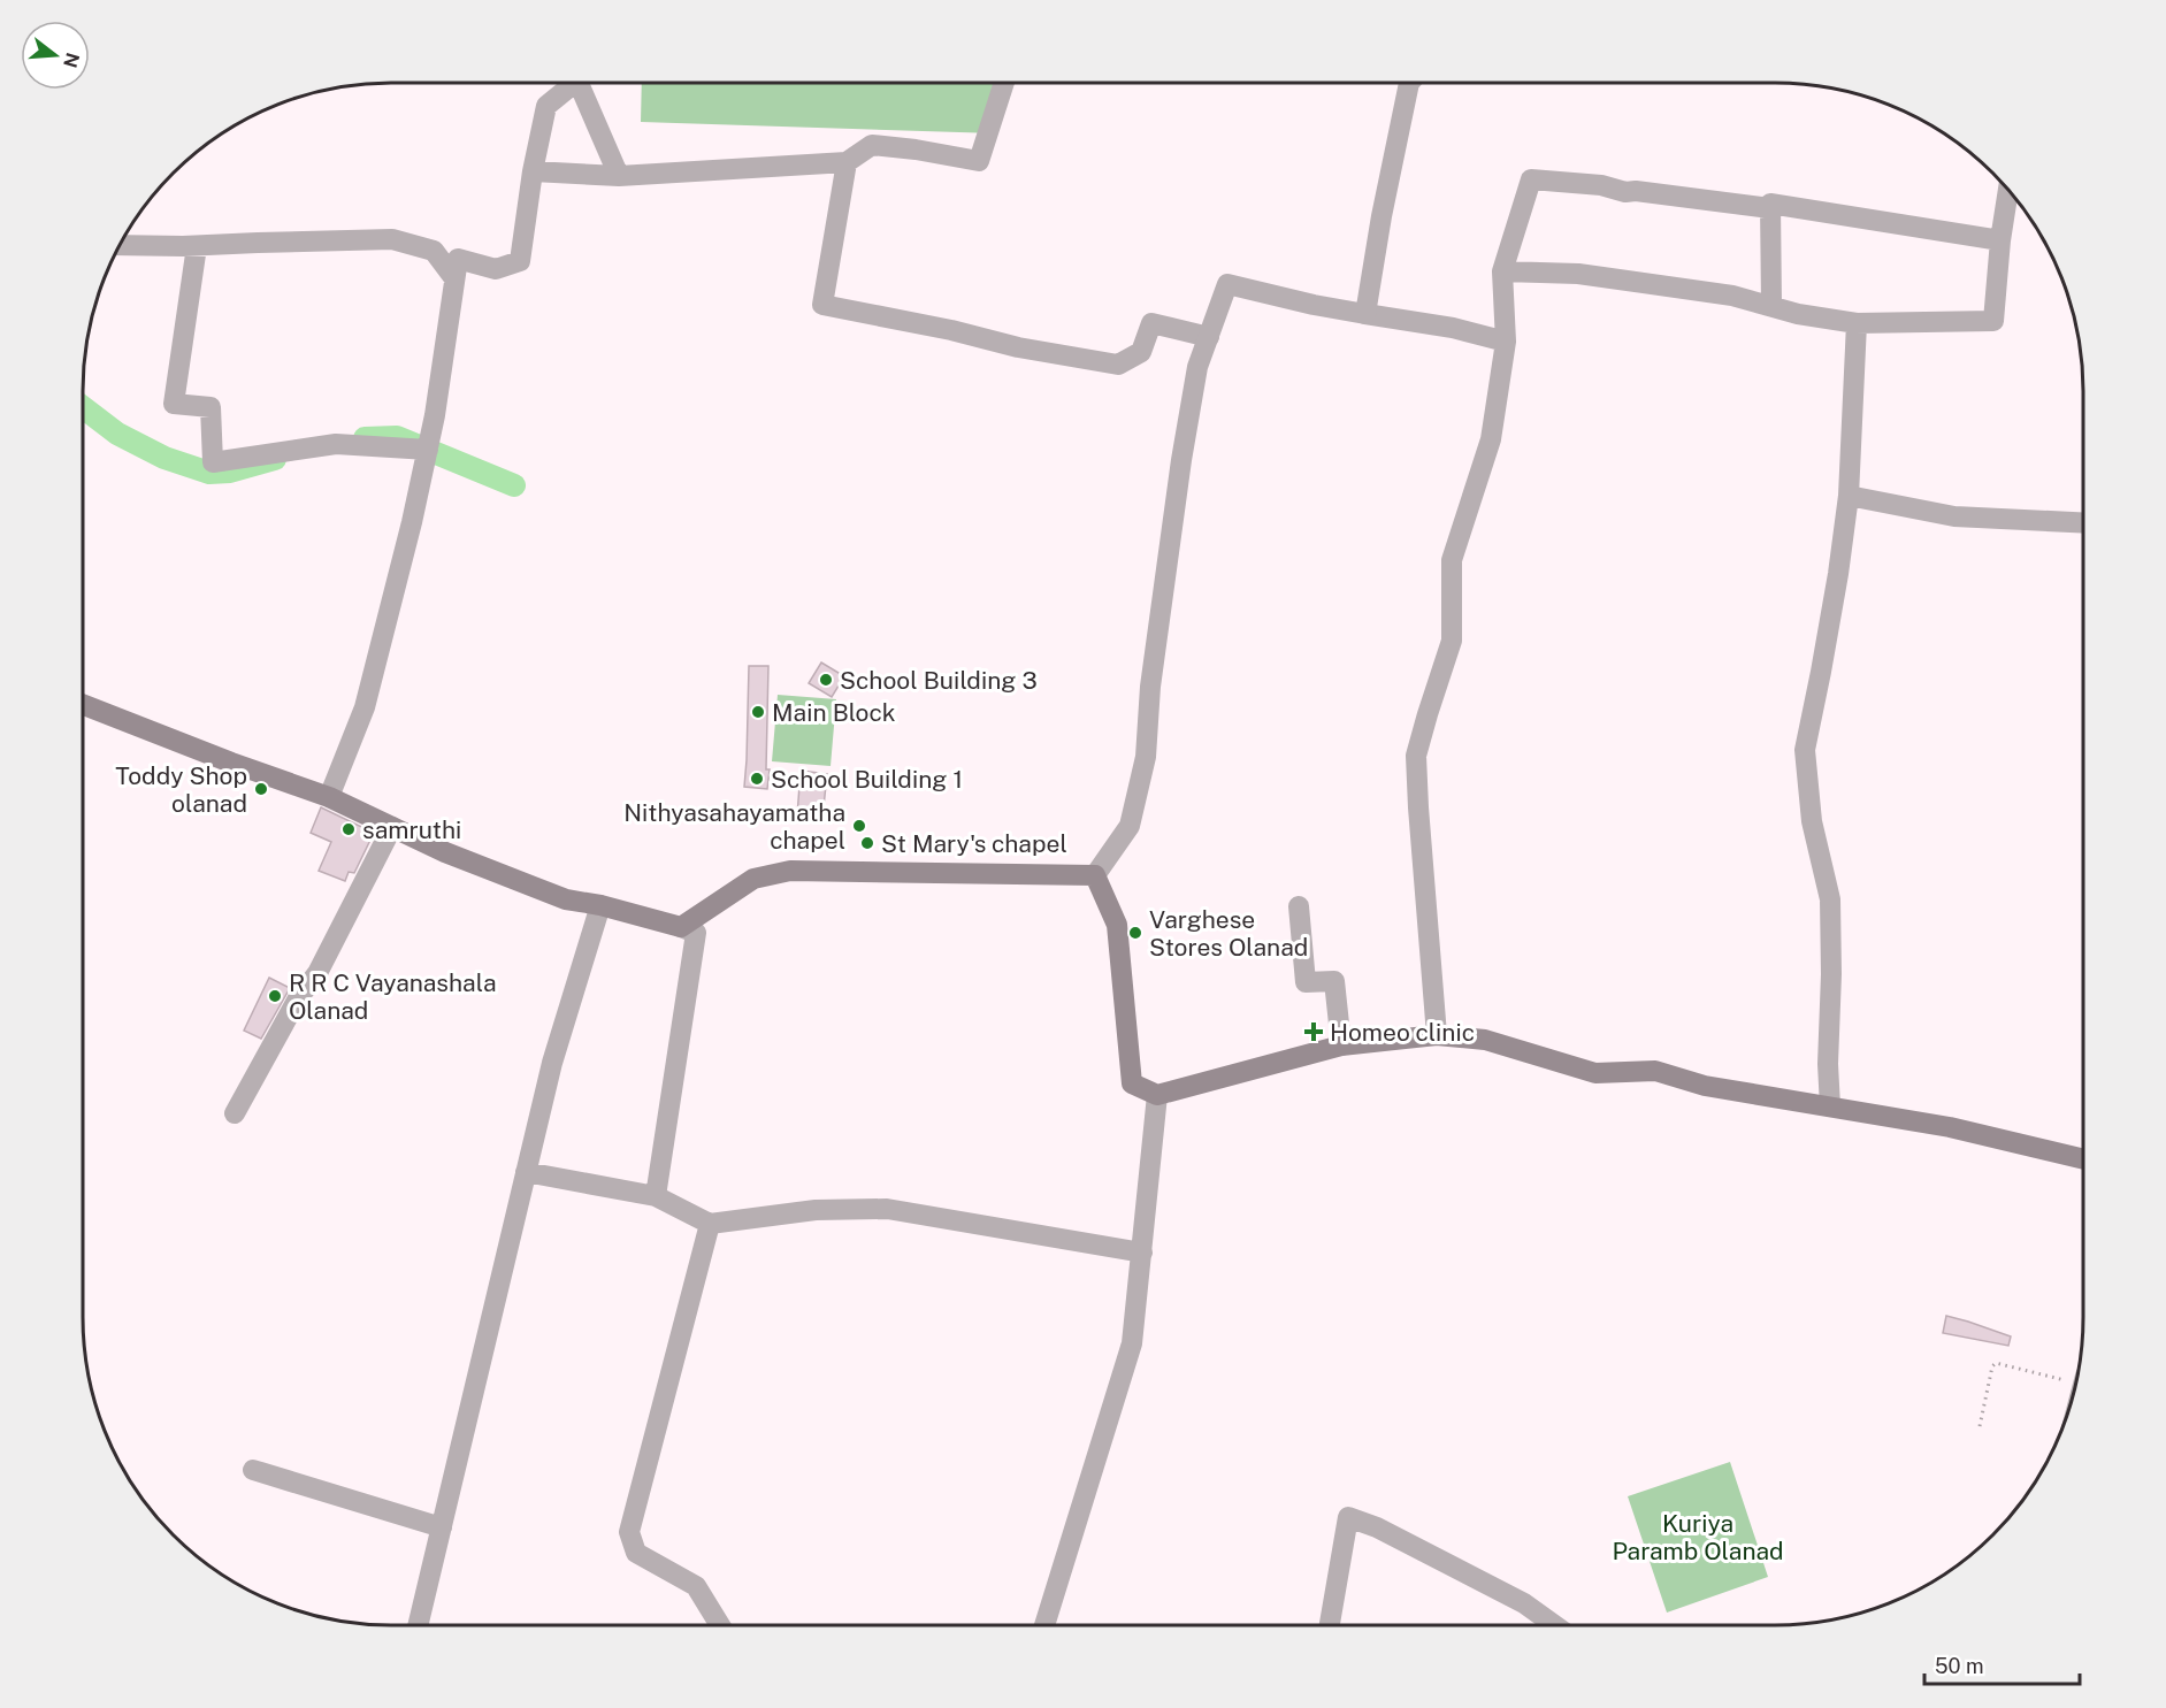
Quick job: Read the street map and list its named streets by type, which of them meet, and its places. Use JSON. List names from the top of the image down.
{
  "parks": ["Kuriya Paramb Olanad"],
  "places": {
    "other": [
      "School Building 3",
      "Main Block",
      "School Building 1",
      "Toddy Shop olanad",
      "Nithyasahayamatha chapel",
      "samruthi",
      "St Mary's chapel",
      "Varghese Stores Olanad",
      "R R C Vayanashala Olanad"
    ],
    "health": ["Homeo clinic"]
  },
  "scale_bar": "50 m",
  "north": "right"
}
